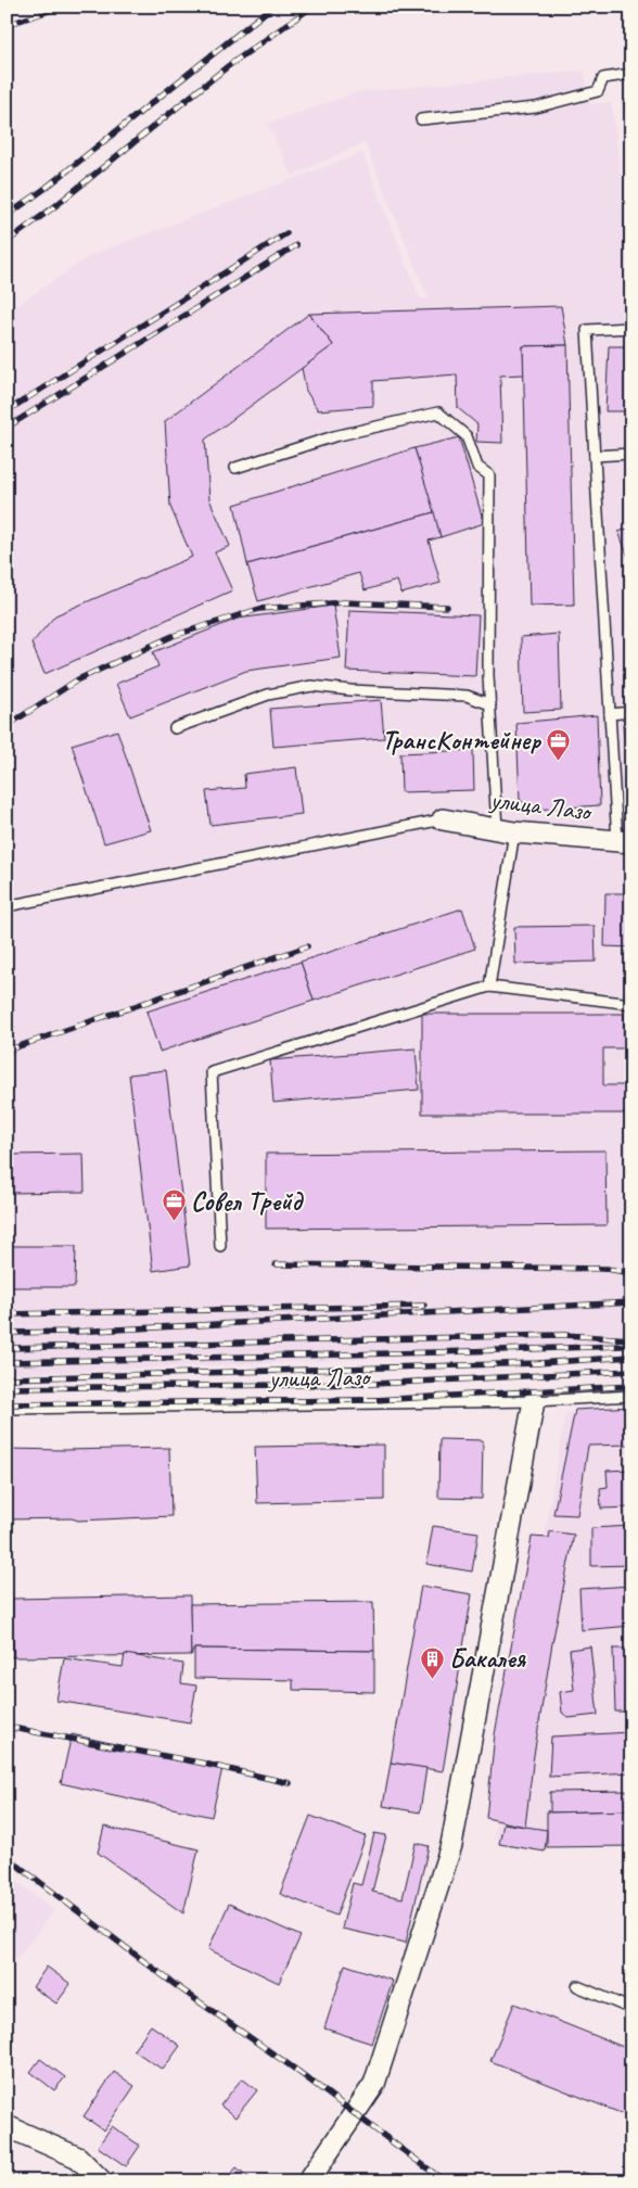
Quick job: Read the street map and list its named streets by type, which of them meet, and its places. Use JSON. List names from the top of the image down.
{
  "streets": {
    "street": ["улица Лазо"]
  },
  "places": {
    "office": ["ТрансКонтейнер", "Совел Трейд"],
    "building": ["Бакалея"]
  }
}
